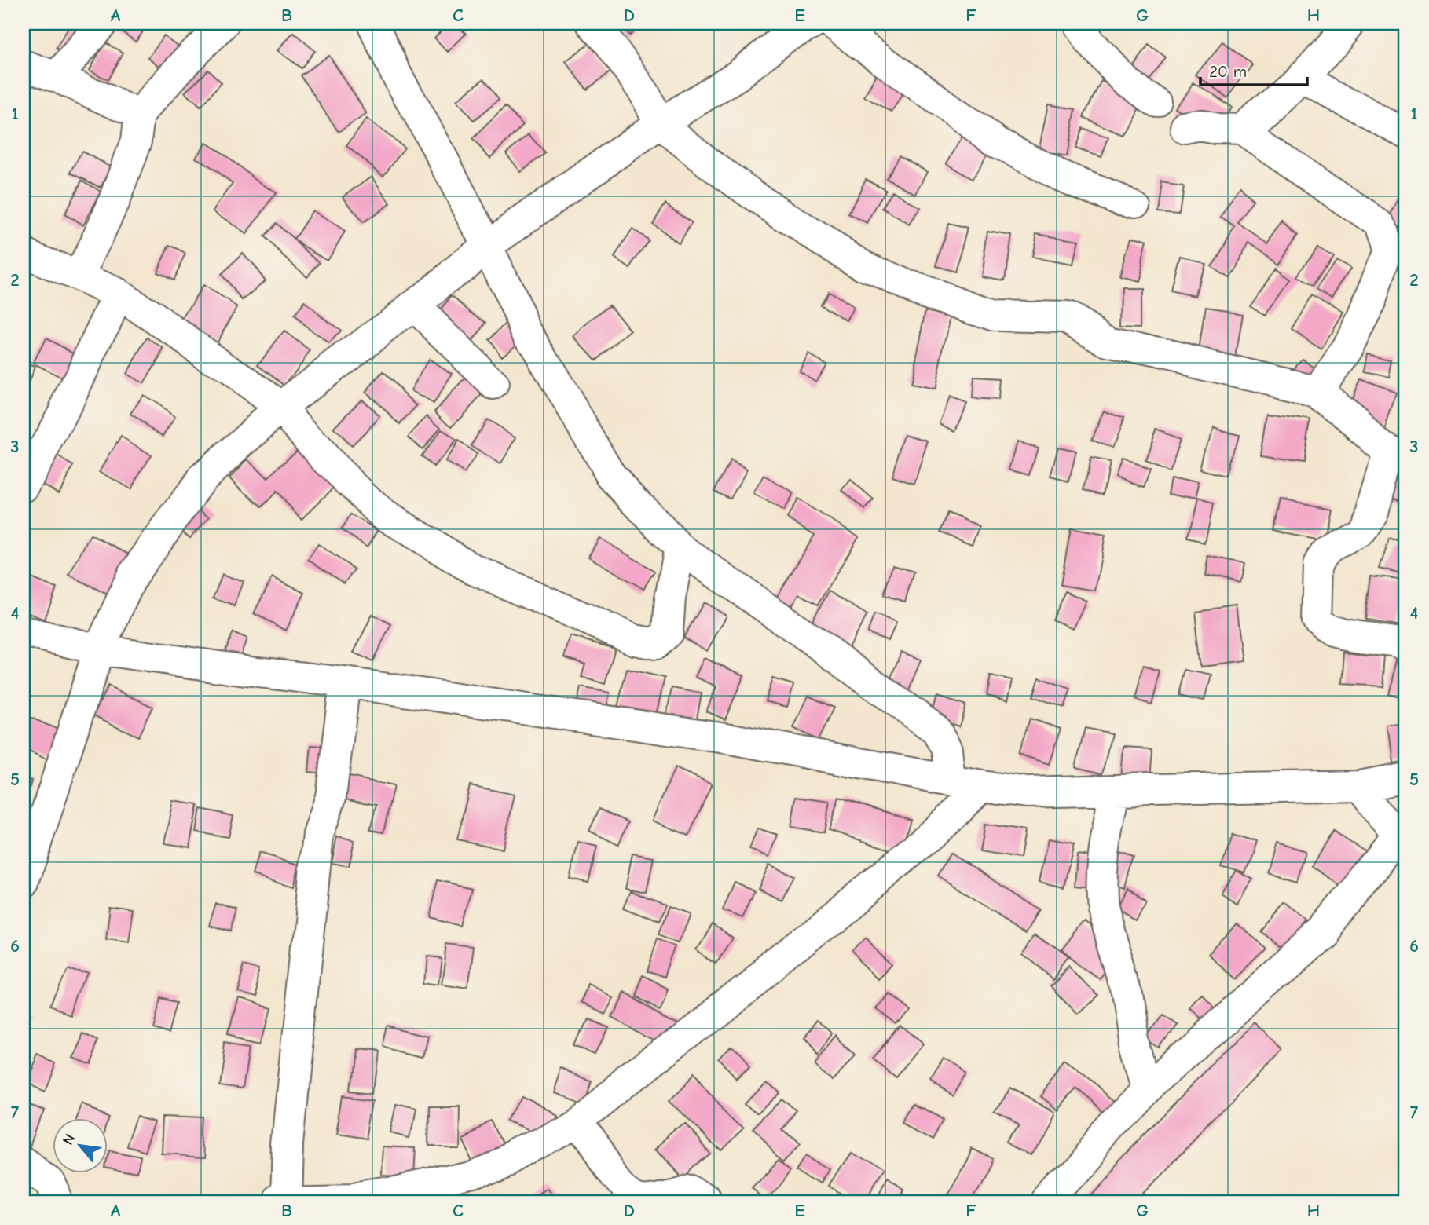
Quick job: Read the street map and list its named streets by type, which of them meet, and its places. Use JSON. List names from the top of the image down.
{
  "scale_bar": "20 m",
  "north": "top left",
  "grid": {
    "columns": [
      "A",
      "B",
      "C",
      "D",
      "E",
      "F",
      "G",
      "H"
    ],
    "rows": [
      "1",
      "2",
      "3",
      "4",
      "5",
      "6",
      "7"
    ]
  }
}
